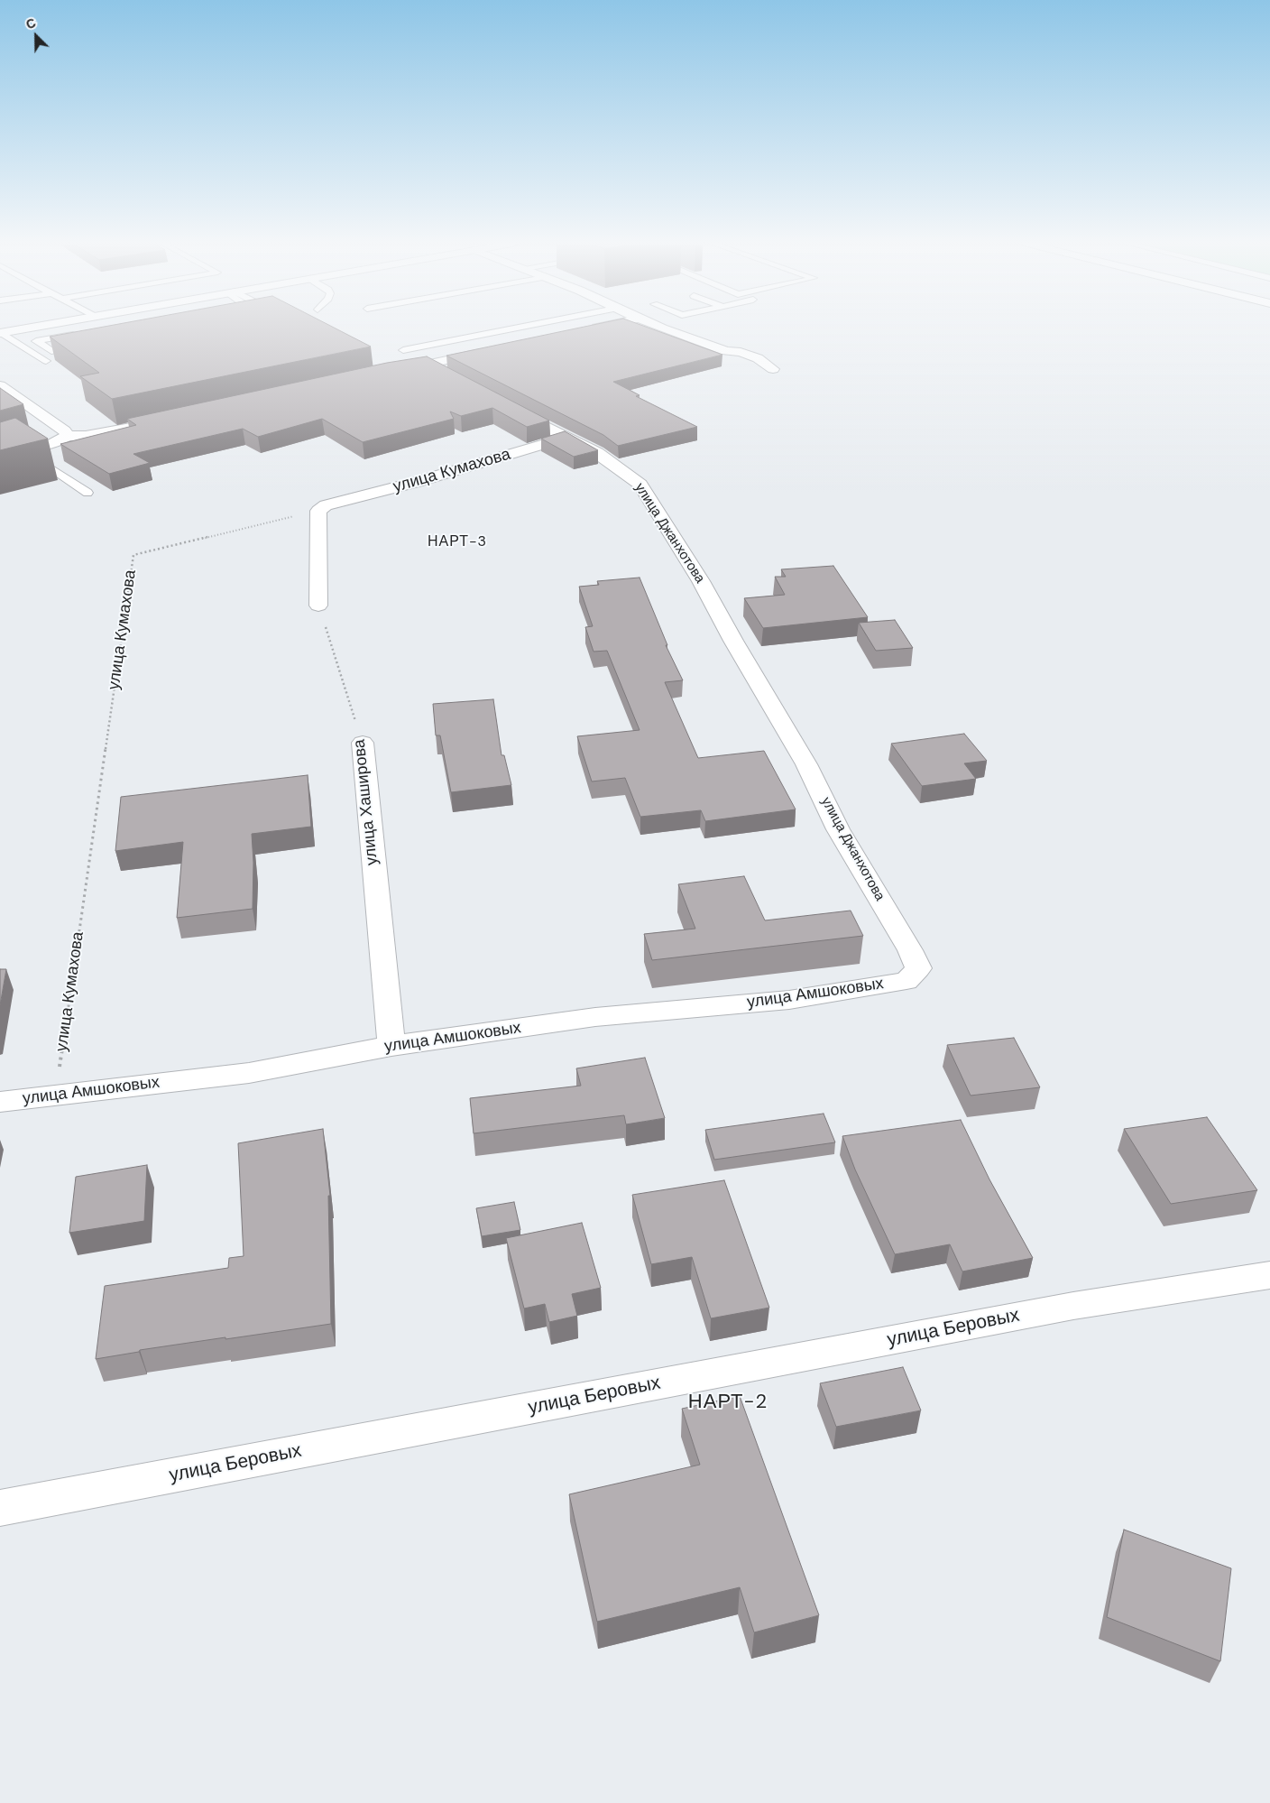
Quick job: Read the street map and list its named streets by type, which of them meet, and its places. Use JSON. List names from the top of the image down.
{
  "streets": {
    "street": [
      "улица Кумахова",
      "улица Джанхотова",
      "улица Хаширова",
      "улица Амшоковых",
      "улица Беровых"
    ]
  },
  "crossings": [
    ["улица Кумахова", "улица Джанхотова"],
    ["улица Кумахова", "улица Амшоковых"],
    ["улица Джанхотова", "улица Амшоковых"],
    ["улица Хаширова", "улица Амшоковых"]
  ],
  "districts": ["НАРТ-3", "НАРТ-2"],
  "north": "top left"
}
